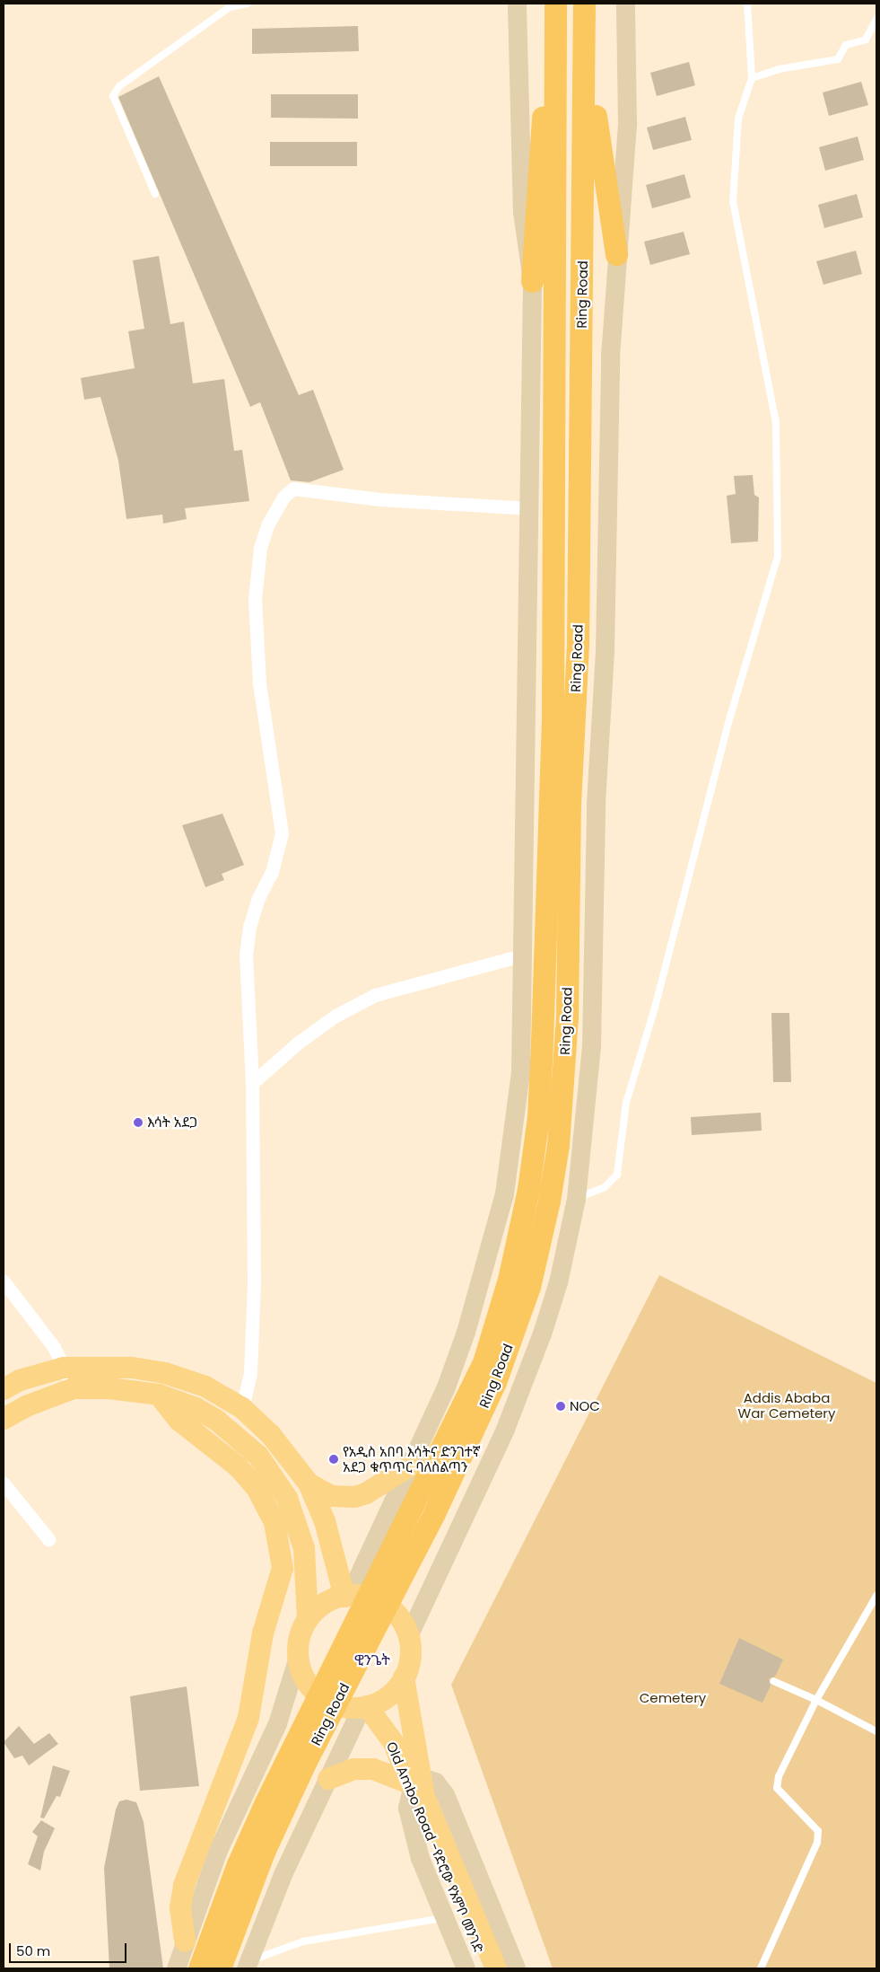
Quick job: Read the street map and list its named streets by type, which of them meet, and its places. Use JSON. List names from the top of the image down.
{
  "streets": {
    "highway": ["Ring Road"],
    "main road": ["Old Ambo Road -የድሮው የአምቦ መንገድ"]
  },
  "crossings": [
    ["Ring Road", "Old Ambo Road -የድሮው የአምቦ መንገድ"]
  ],
  "districts": ["ዊንጌት"],
  "parks": ["Addis Ababa War Cemetery", "Cemetery"],
  "places": ["እሳት አደጋ", "NOC", "የአዲስ አበባ እሳትና ድንገተኛ አደጋ ቁጥጥር ባለስልጣን"],
  "scale_bar": "50 m"
}
